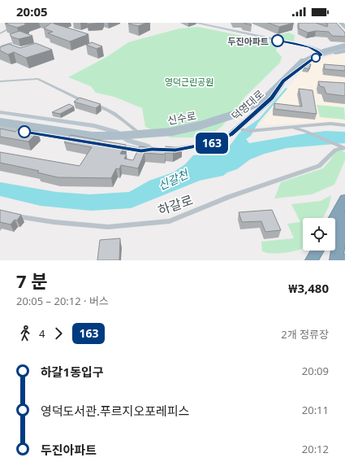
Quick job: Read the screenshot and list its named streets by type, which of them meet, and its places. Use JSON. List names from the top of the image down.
{
  "streets": {
    "main road": ["신수로"],
    "street": ["덕영대로", "하갈로"]
  },
  "water": ["신갈천"],
  "parks": ["영덕근린공원"],
  "places": ["두진아파트"],
  "lines": ["bus line 163"],
  "page": {
    "status": "20:05",
    "on_map": "163",
    "heading": ["7 분", "20:05 – 20:12 · 버스", "₩3,480"],
    "legs": ["4", "163", "2개 정류장"],
    "list": [
      {
        "name": "하갈1동입구",
        "value": "20:09"
      },
      {
        "name": "영덕도서관.푸르지오포레피스",
        "value": "20:11"
      },
      {
        "name": "두진아파트",
        "value": "20:12"
      }
    ]
  }
}
